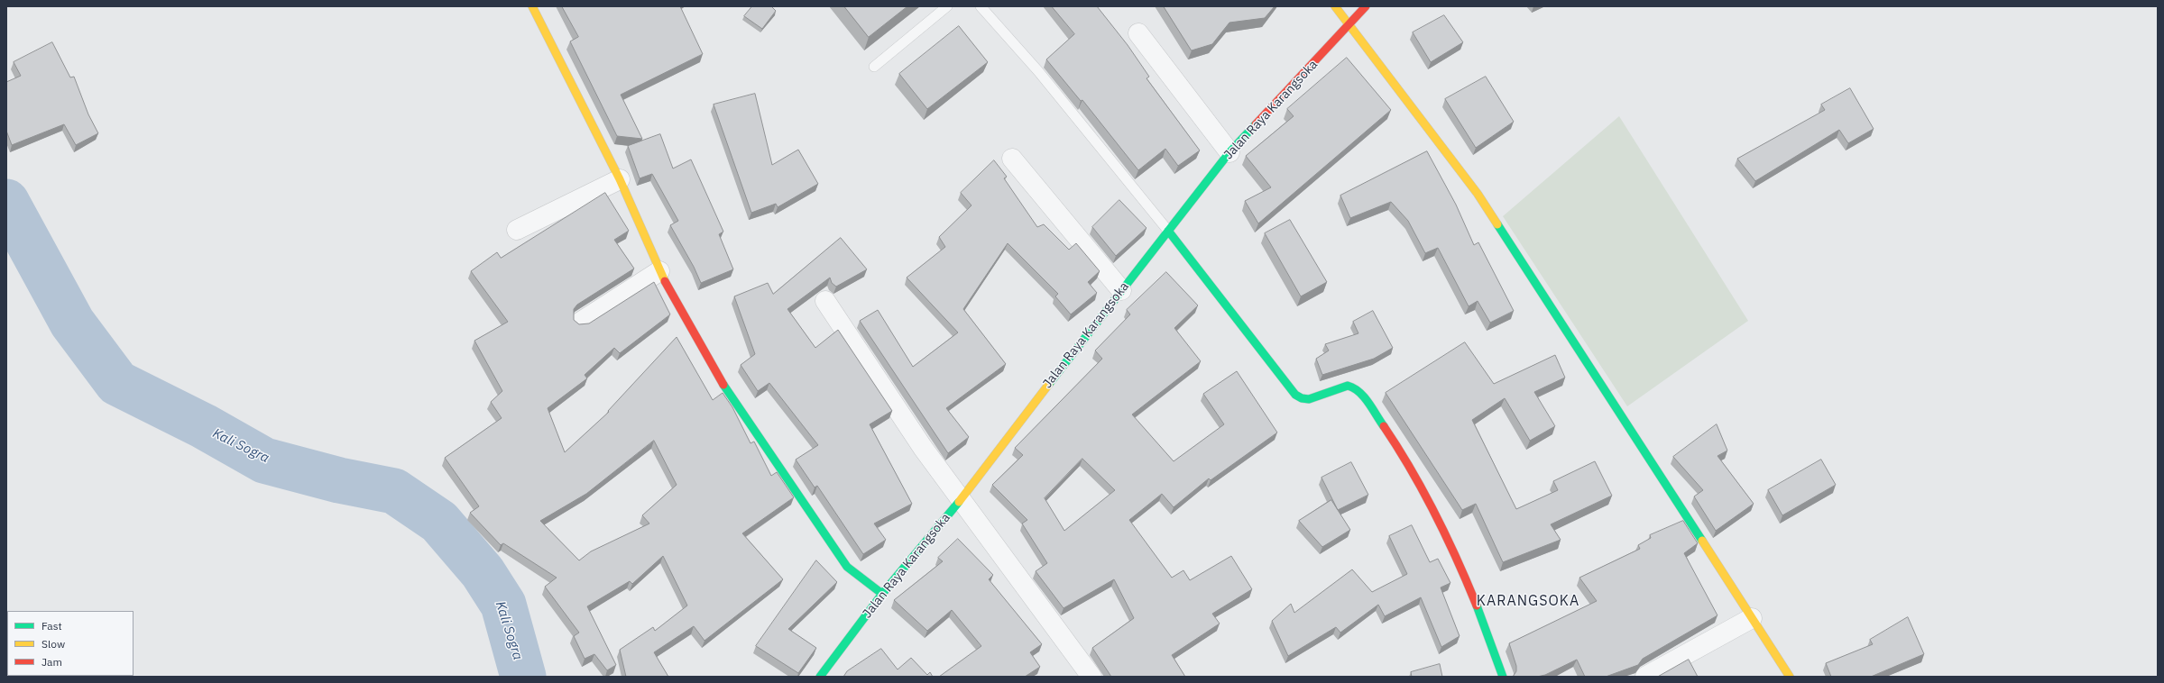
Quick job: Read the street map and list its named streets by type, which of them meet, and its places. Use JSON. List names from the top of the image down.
{
  "streets": {
    "street": ["Jalan Raya Karangsoka"]
  },
  "districts": ["KARANGSOKA"],
  "water": ["Kali Sogra"],
  "legend": ["Fast", "Slow", "Jam"]
}
